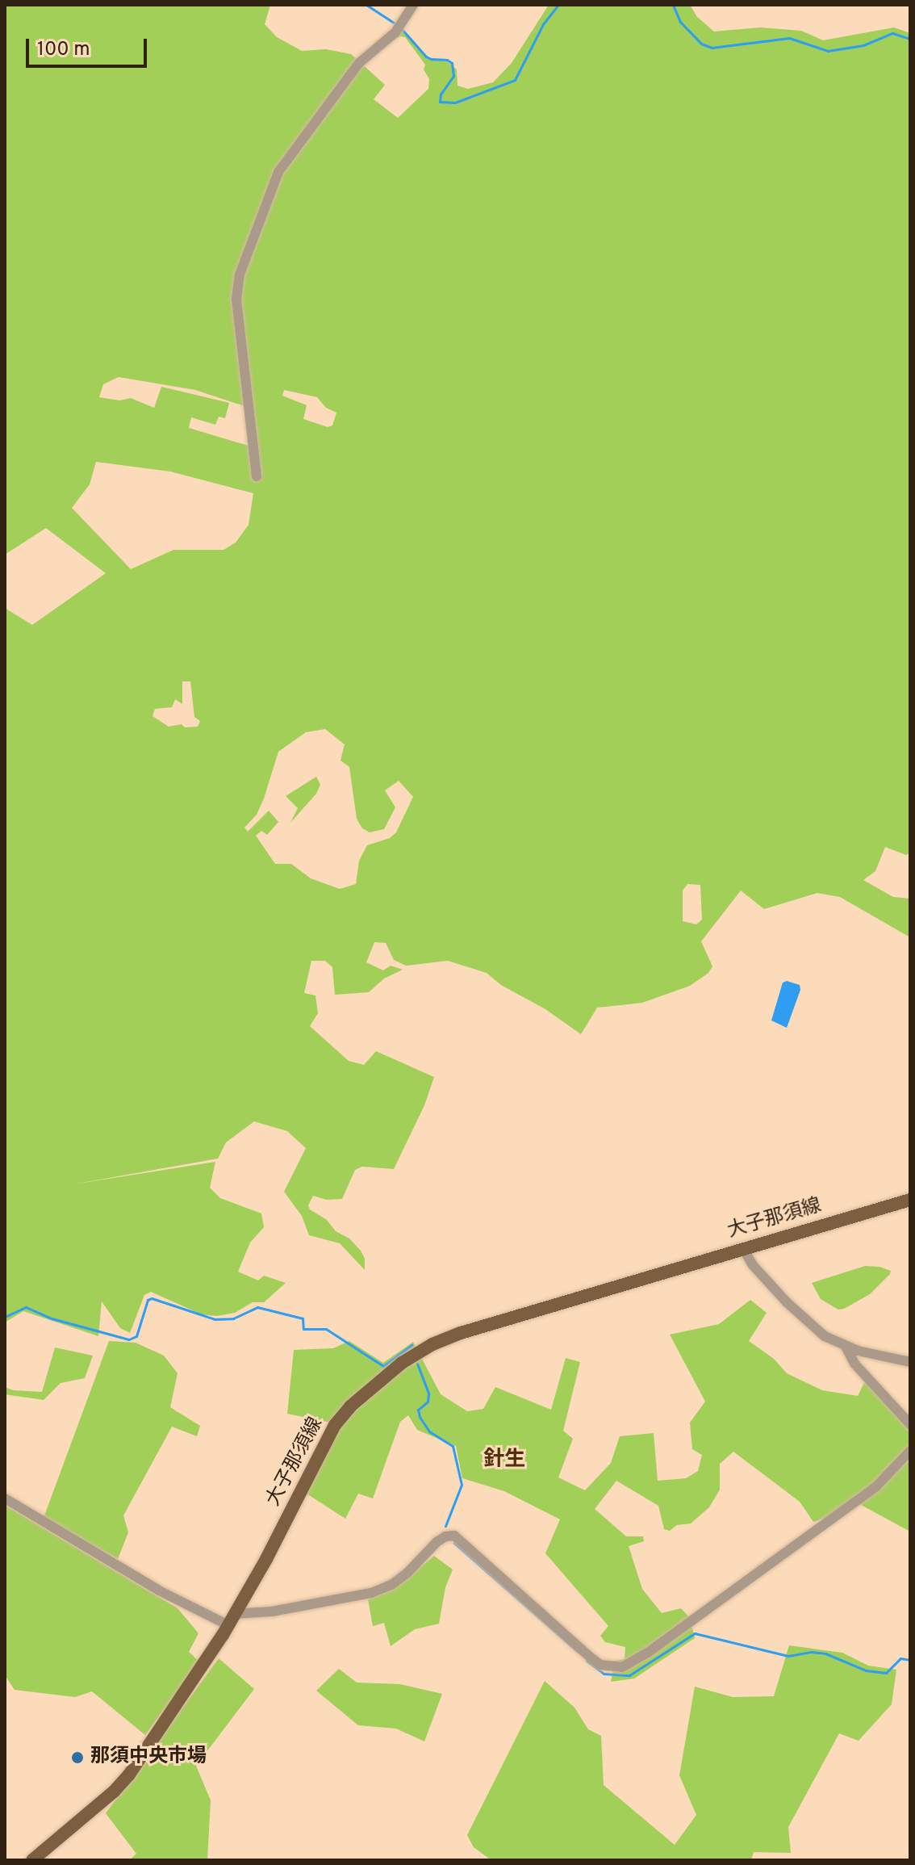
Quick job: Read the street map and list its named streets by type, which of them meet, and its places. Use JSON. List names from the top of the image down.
{
  "streets": {
    "main road": ["大子那須線"]
  },
  "districts": ["針生"],
  "places": ["那須中央市場"],
  "scale_bar": "100 m"
}
